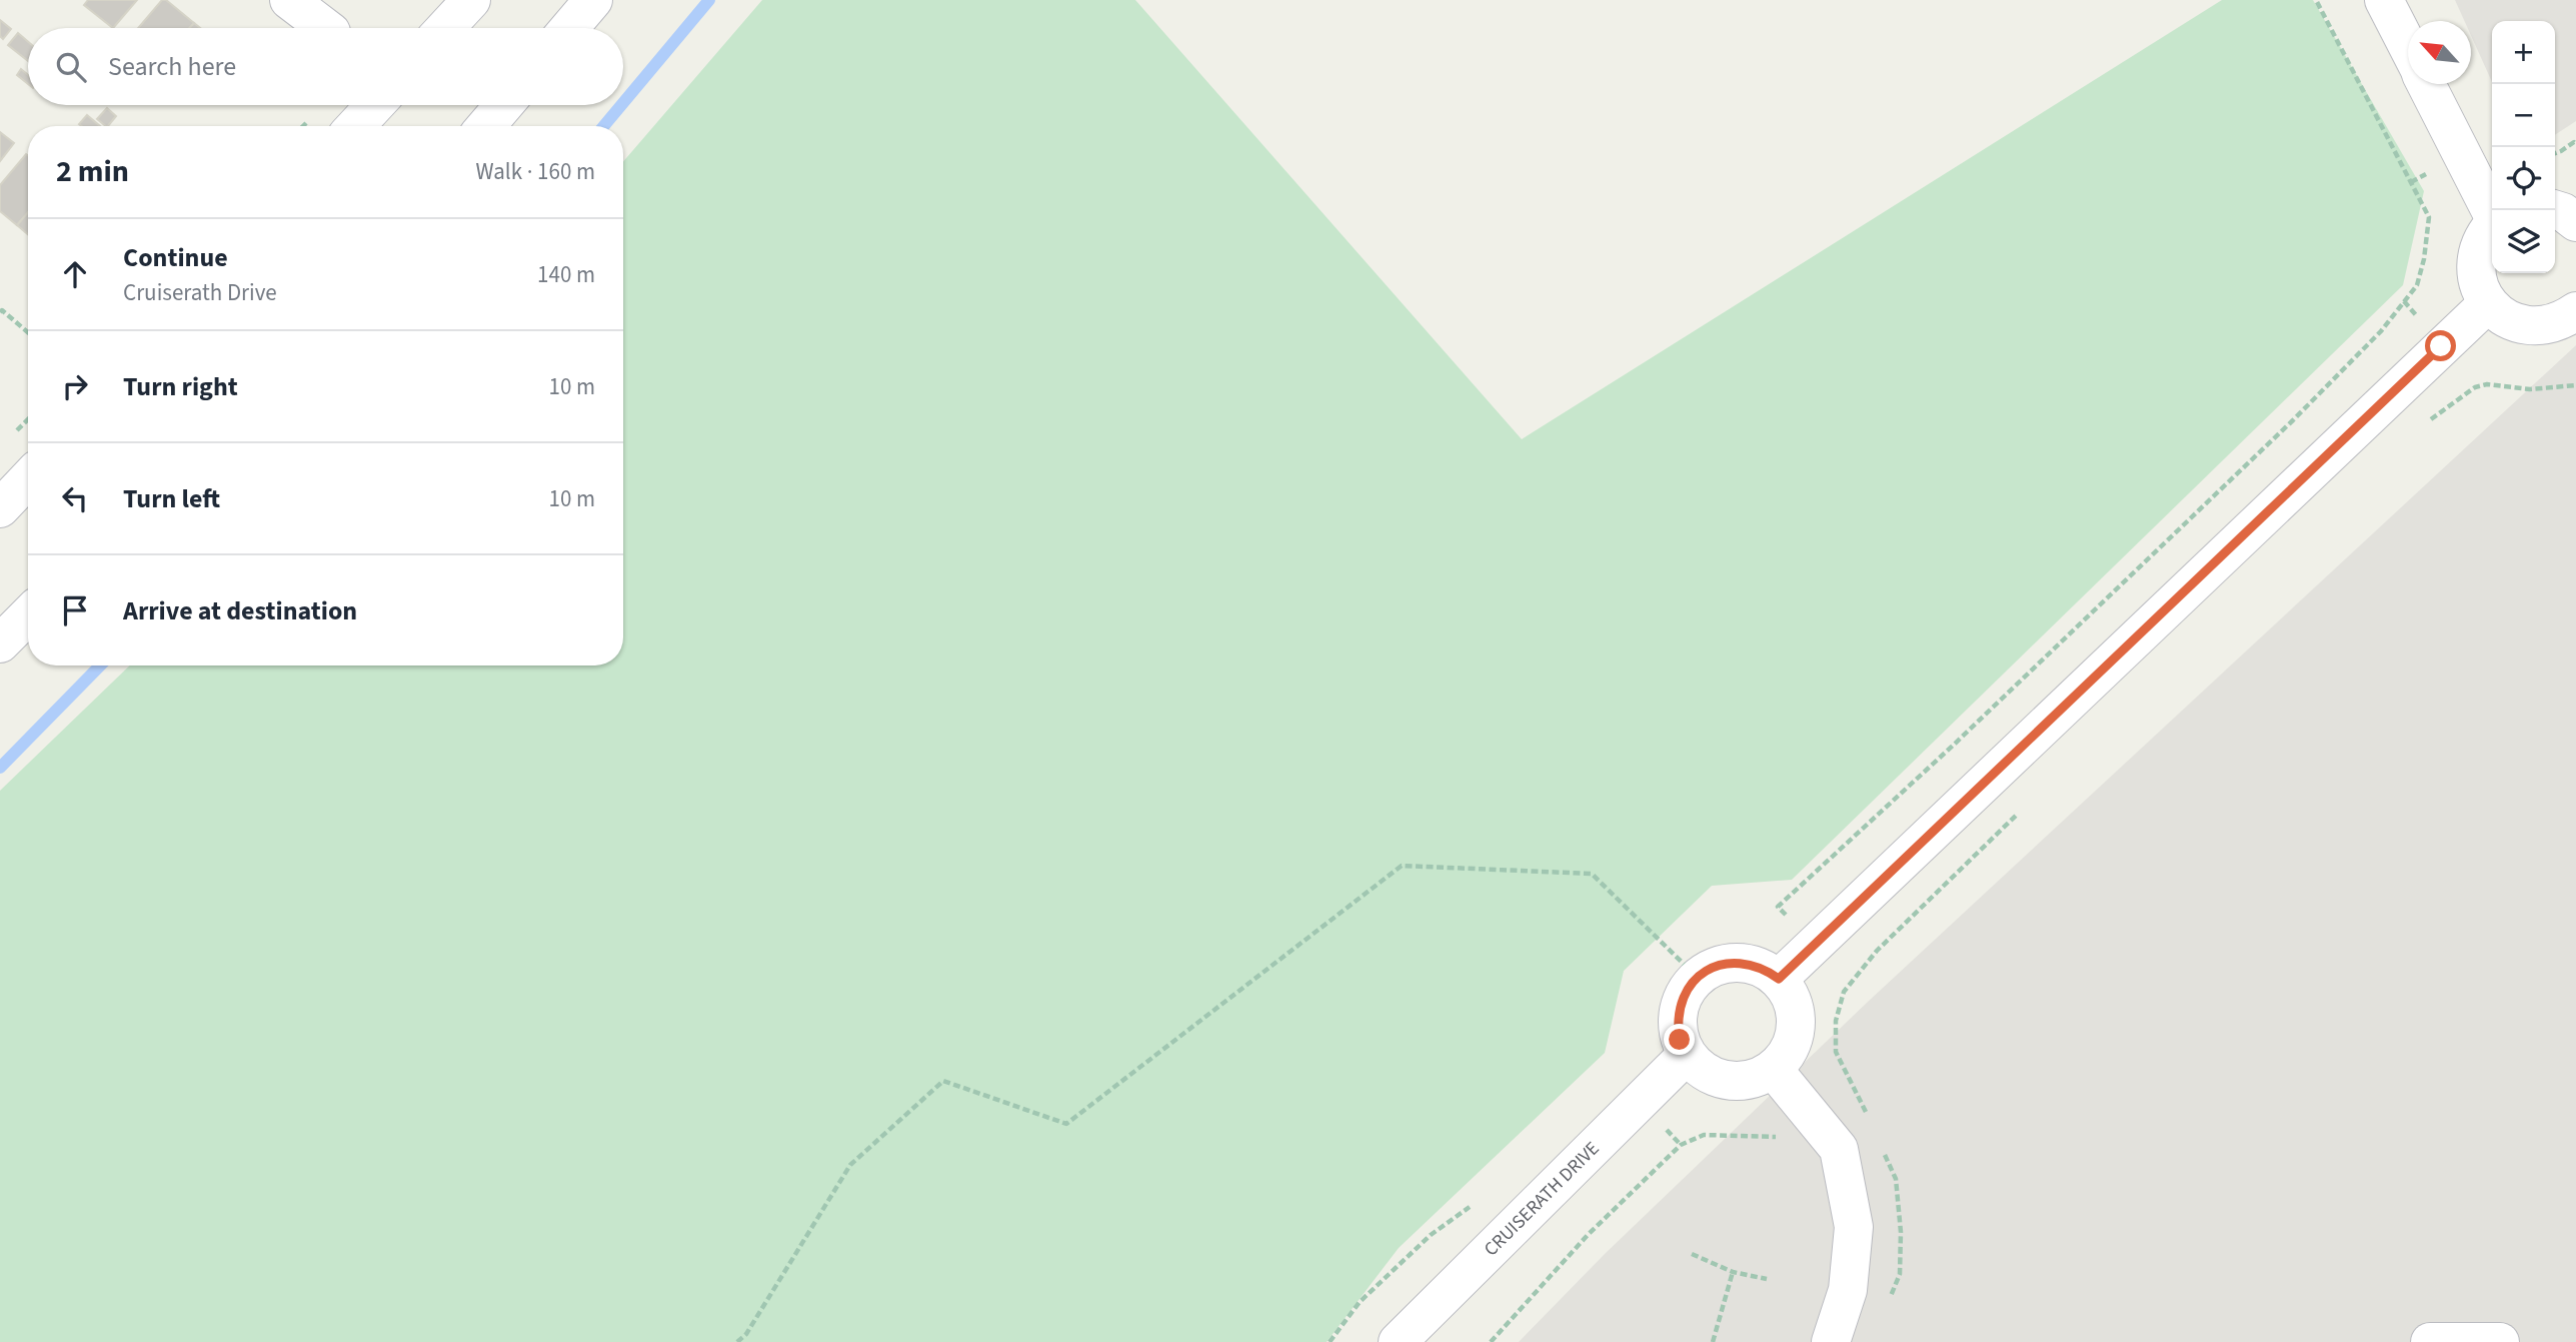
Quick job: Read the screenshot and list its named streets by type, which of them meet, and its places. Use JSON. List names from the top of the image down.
{
  "streets": {
    "street": ["CRUISERATH DRIVE"]
  },
  "north": "top left",
  "page": {
    "map_buttons": ["+", "−"],
    "search": "Search here",
    "heading": ["2 min", "Walk · 160 m"],
    "list": [
      ["Continue", "Cruiserath Drive", "140 m"],
      ["Turn right", "10 m"],
      ["Turn left", "10 m"],
      "Arrive at destination"
    ]
  }
}
